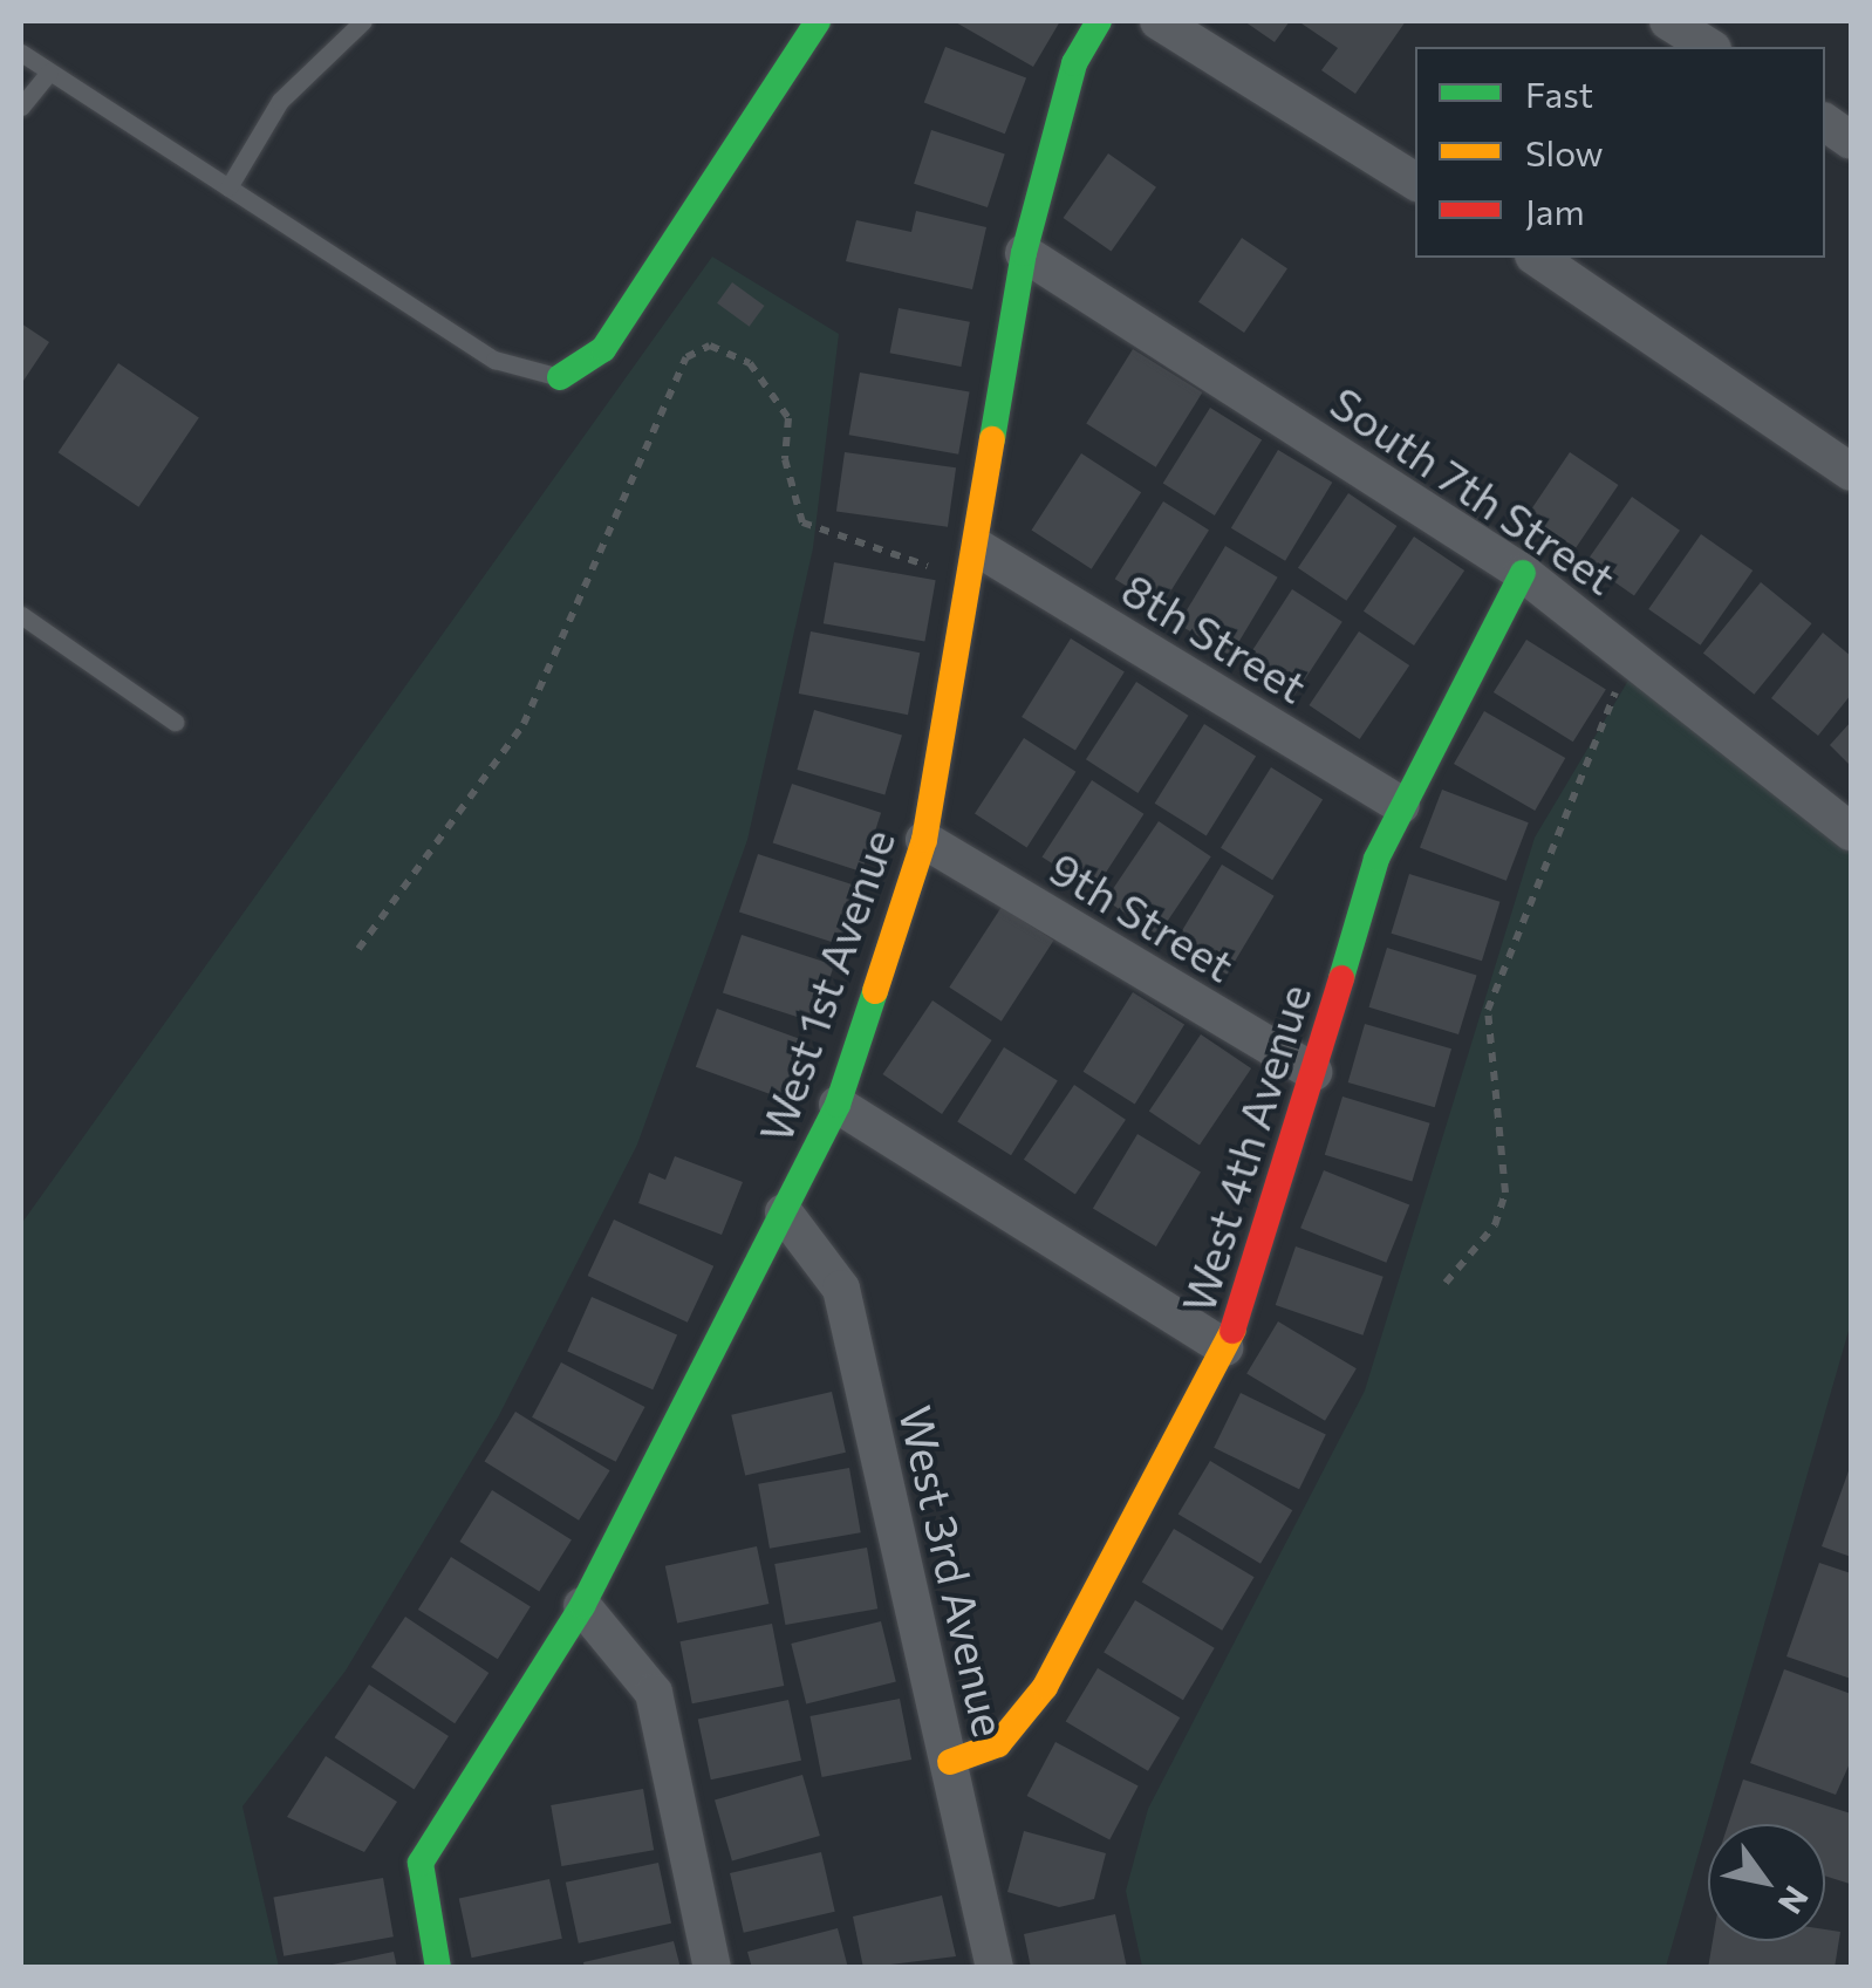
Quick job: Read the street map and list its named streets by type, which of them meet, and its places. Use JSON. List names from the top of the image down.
{
  "streets": {
    "street": [
      "South 7th Street",
      "8th Street",
      "9th Street",
      "West 1st Avenue",
      "West 4th Avenue",
      "West 3rd Avenue"
    ]
  },
  "crossings": [
    ["South 7th Street", "West 1st Avenue"],
    ["South 7th Street", "West 4th Avenue"],
    ["8th Street", "West 1st Avenue"],
    ["8th Street", "West 4th Avenue"],
    ["9th Street", "West 1st Avenue"],
    ["9th Street", "West 4th Avenue"],
    ["West 1st Avenue", "West 3rd Avenue"],
    ["West 4th Avenue", "West 3rd Avenue"]
  ],
  "legend": ["Fast", "Slow", "Jam"],
  "north": "bottom right"
}
